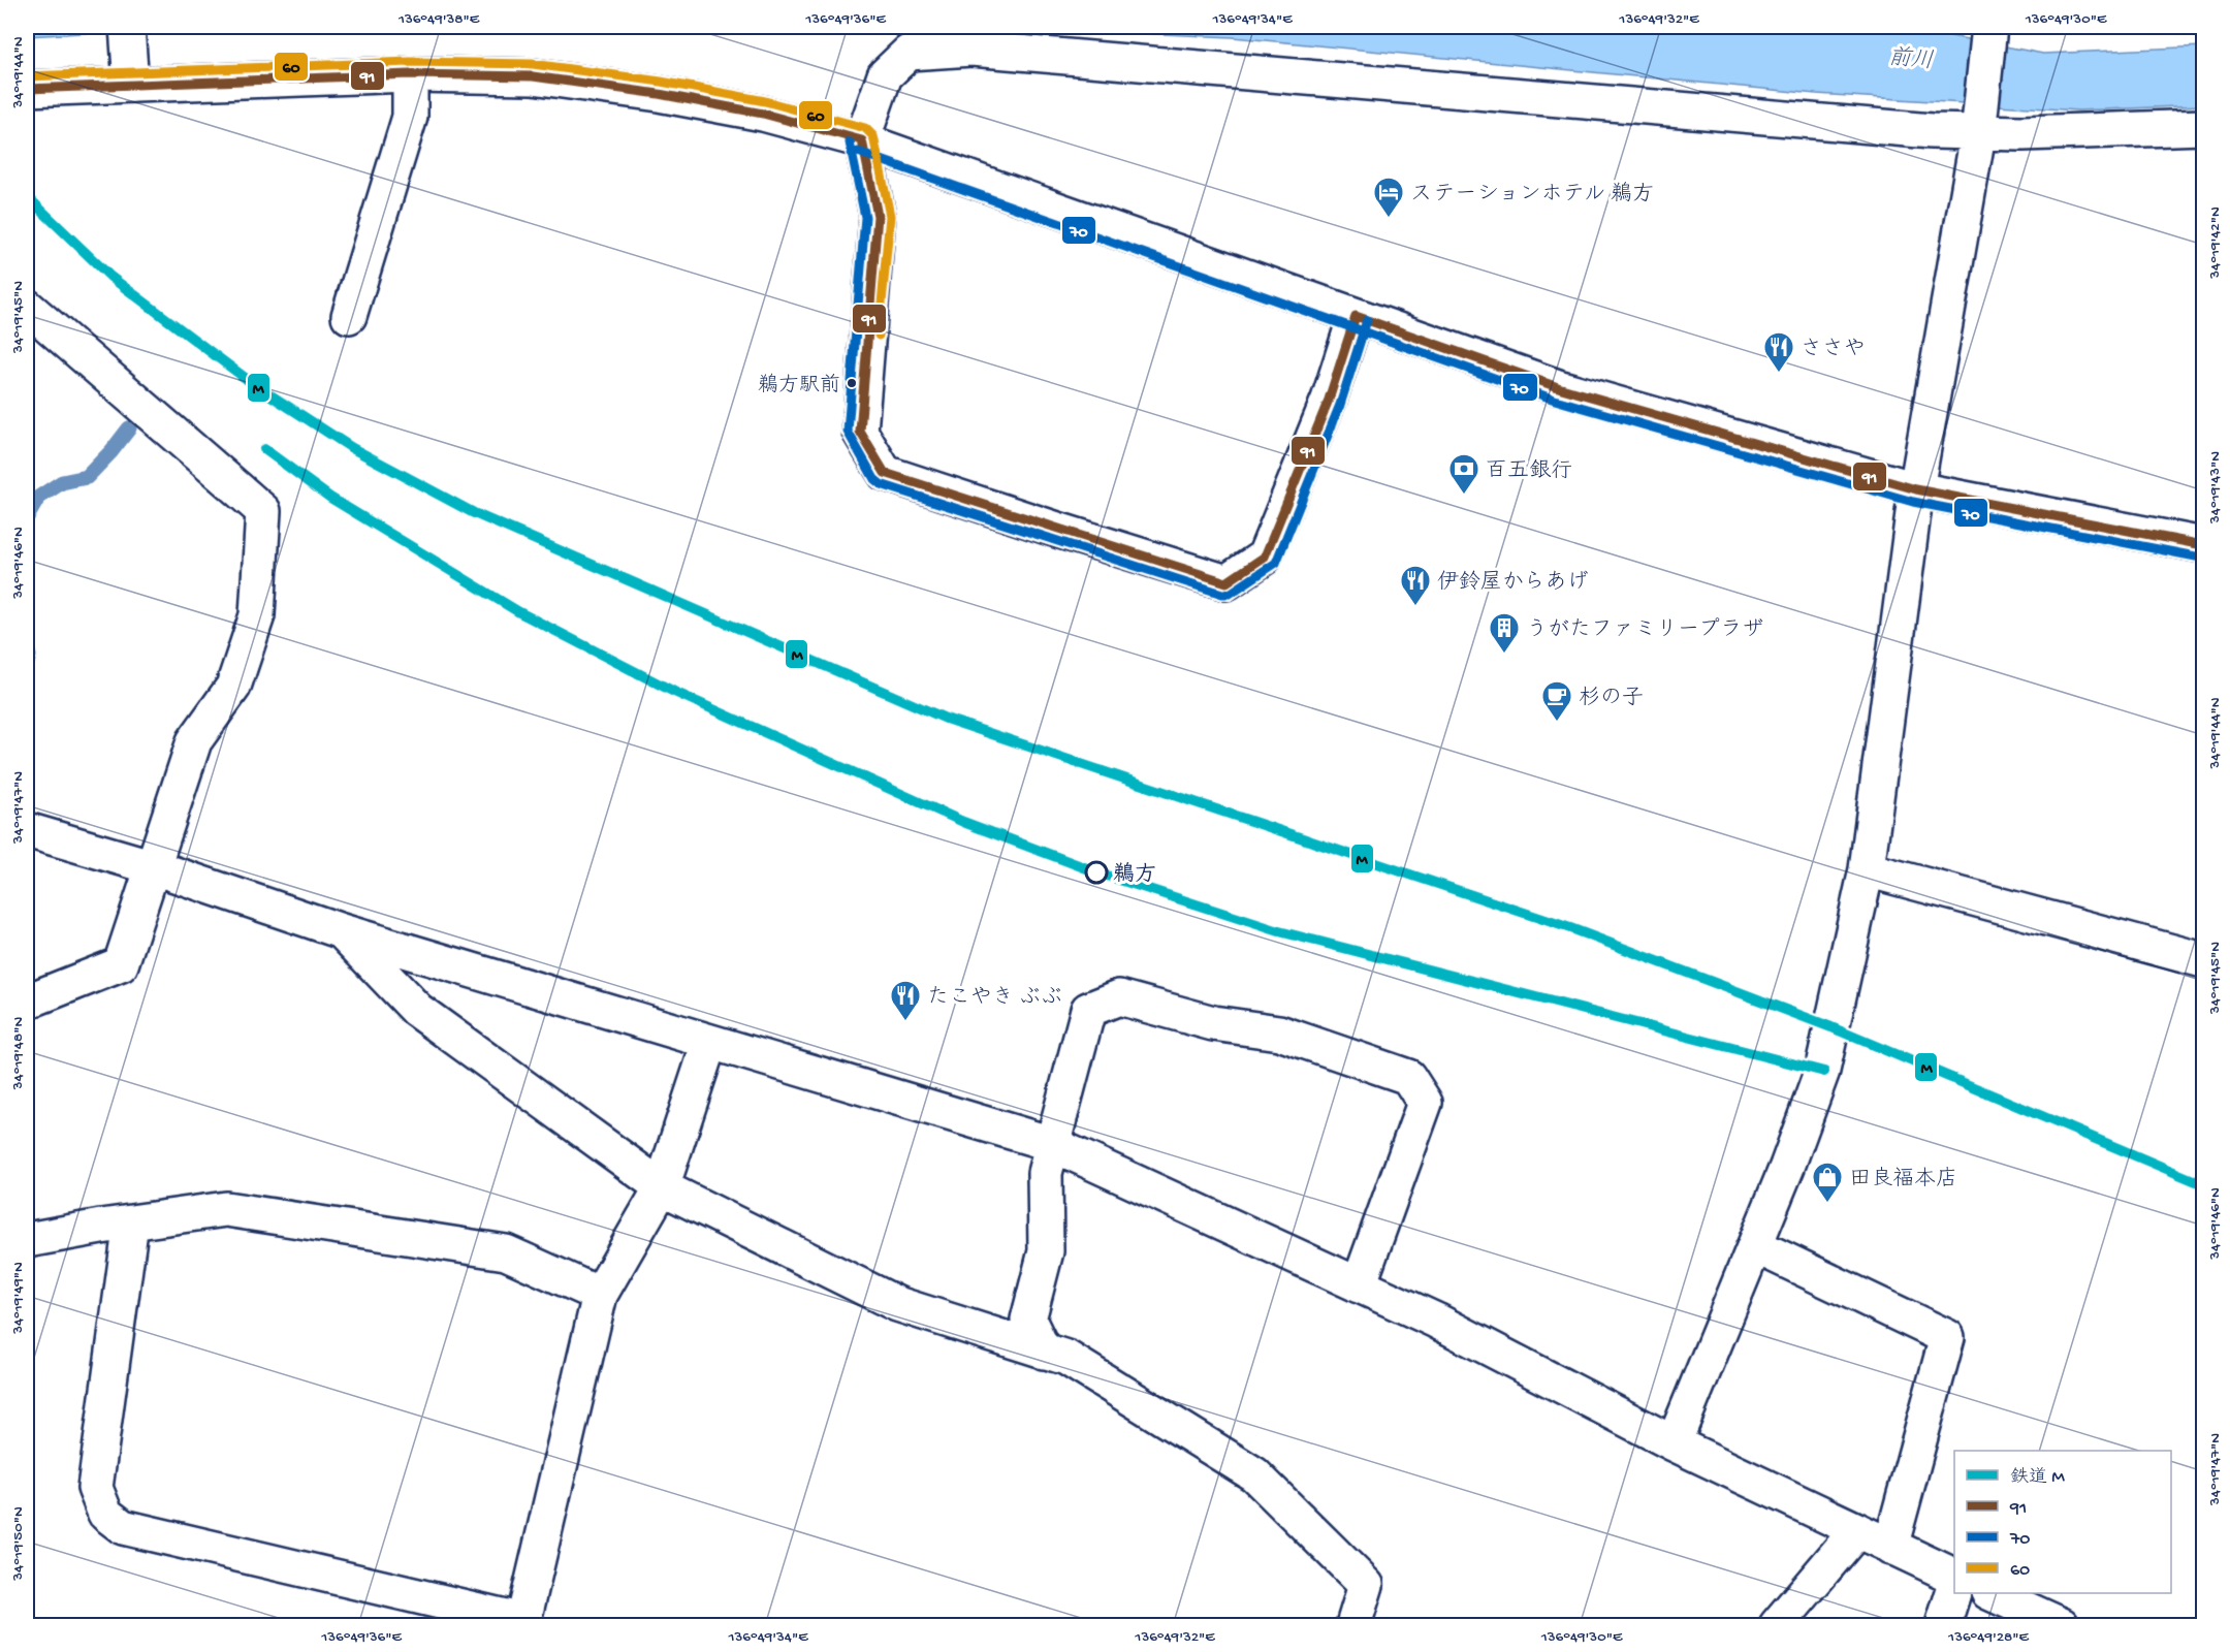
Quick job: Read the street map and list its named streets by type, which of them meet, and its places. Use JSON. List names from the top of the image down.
{
  "water": ["前川"],
  "places": {
    "hotel": ["ステーションホテル 鵜方"],
    "restaurant": ["ささや", "伊鈴屋からあげ", "たこやき ぶぶ"],
    "other": ["鵜方駅前", "鵜方"],
    "bank": ["百五銀行"],
    "building": ["うがたファミリープラザ"],
    "cafe": ["杉の子"],
    "shop": ["田良福本店"]
  },
  "lines": [
    "transit line 60",
    "transit line 91",
    "transit line 70",
    "rail line M"
  ],
  "legend": [
    "鉄道 M",
    "91",
    "70",
    "60"
  ],
  "coordinates": [
    "136°49'38\"E",
    "136°49'36\"E",
    "136°49'34\"E",
    "136°49'32\"E",
    "136°49'30\"E",
    "34°19'44\"N",
    "34°19'42\"N",
    "34°19'45\"N",
    "34°19'43\"N",
    "34°19'46\"N",
    "34°19'47\"N",
    "34°19'48\"N",
    "34°19'49\"N",
    "34°19'50\"N",
    "136°49'28\"E"
  ]
}
